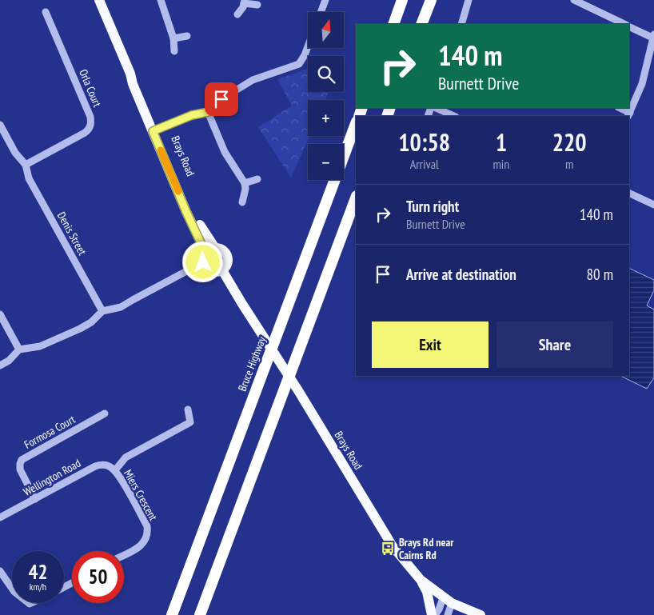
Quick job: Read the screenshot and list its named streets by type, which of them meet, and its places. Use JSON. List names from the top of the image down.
{
  "streets": {
    "highway": ["Bruce Highway"],
    "main road": ["Brays Road"],
    "street": [
      "Orla Court",
      "Denis Street",
      "Formosa Court",
      "Wellington Road",
      "Miers Crescent"
    ]
  },
  "crossings": [
    ["Orla Court", "Denis Street"],
    ["Formosa Court", "Wellington Road"],
    ["Wellington Road", "Miers Crescent"]
  ],
  "places": {
    "bus stop": ["Brays Rd near Cairns Rd"]
  },
  "north": "top",
  "page": {
    "map_buttons": ["+", "−"],
    "turn": ["140 m", "Burnett Drive"],
    "eta": [
      "10:58",
      "Arrival",
      "1",
      "min",
      "220",
      "m"
    ],
    "list": [
      {
        "name": "Turn right",
        "note": "Burnett Drive",
        "value": "140 m"
      },
      {
        "name": "Arrive at destination",
        "value": "80 m"
      }
    ],
    "buttons": ["Exit", "Share"],
    "speed": "42 km/h",
    "limit": "50"
  }
}
